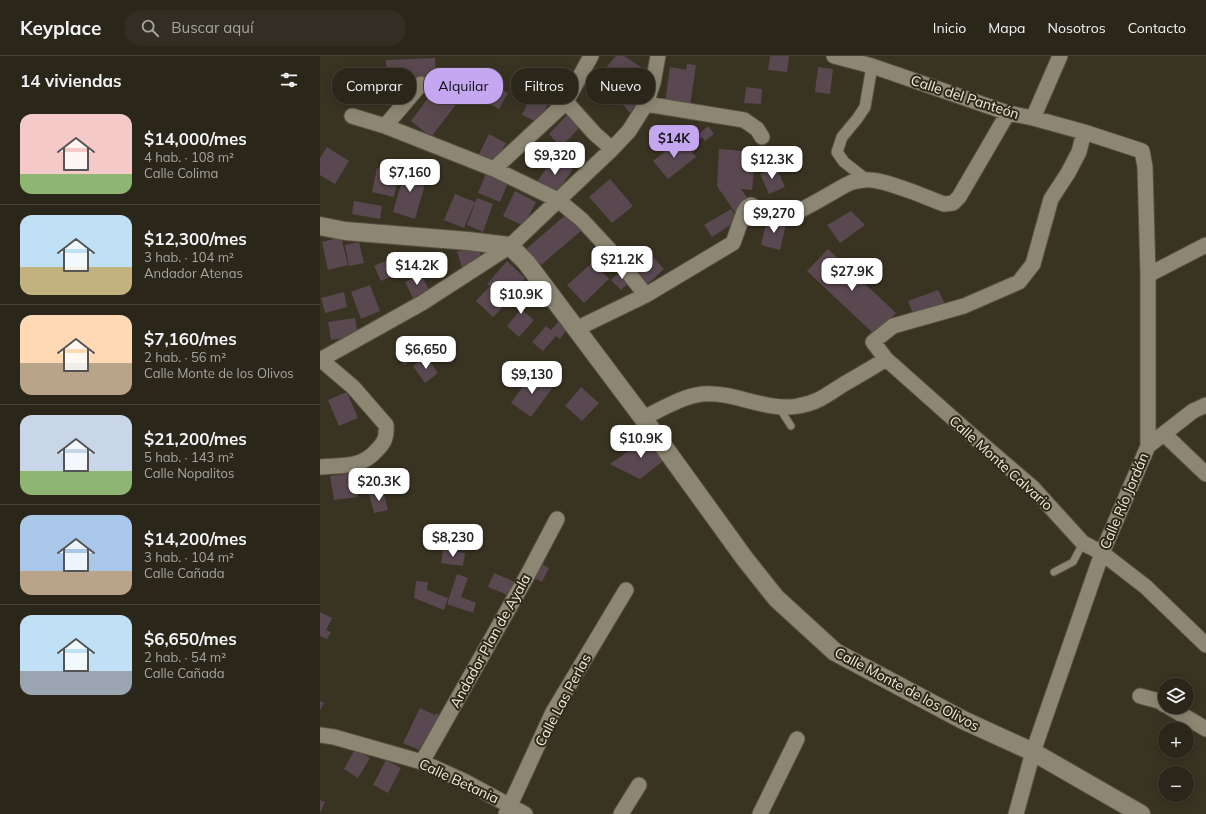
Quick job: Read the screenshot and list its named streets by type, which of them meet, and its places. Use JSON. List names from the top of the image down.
{
  "streets": {
    "street": [
      "Calle del Panteón",
      "Calle Monte Calvario",
      "Calle Río Jordán",
      "Andador Plan de Ayala",
      "Calle Monte de los Olivos",
      "Calle Las Perlas",
      "Calle Betania"
    ]
  },
  "crossings": [
    ["Calle del Panteón", "Calle Monte Calvario"],
    ["Calle del Panteón", "Calle Río Jordán"],
    ["Calle Monte Calvario", "Calle Río Jordán"],
    ["Calle Río Jordán", "Calle Monte de los Olivos"],
    ["Andador Plan de Ayala", "Calle Betania"],
    ["Calle Las Perlas", "Calle Betania"]
  ],
  "page": {
    "header": "Keyplace",
    "search": "Buscar aquí",
    "nav": [
      "Inicio",
      "Mapa",
      "Nosotros",
      "Contacto"
    ],
    "heading": "14 viviendas",
    "chip": [
      "Comprar",
      "Alquilar",
      "Filtros",
      "Nuevo"
    ],
    "list": [
      {
        "name": "$14,000/mes",
        "note": "4 hab. · 108 m² · Calle Colima"
      },
      {
        "name": "$12,300/mes",
        "note": "3 hab. · 104 m² · Andador Atenas"
      },
      {
        "name": "$7,160/mes",
        "note": "2 hab. · 56 m² · Calle Monte de los Olivos"
      },
      {
        "name": "$21,200/mes",
        "note": "5 hab. · 143 m² · Calle Nopalitos"
      },
      {
        "name": "$14,200/mes",
        "note": "3 hab. · 104 m² · Calle Cañada"
      },
      {
        "name": "$6,650/mes",
        "note": "2 hab. · 54 m² · Calle Cañada"
      }
    ],
    "price": [
      "$14K",
      "$9,320",
      "$12.3K",
      "$7,160",
      "$9,270",
      "$21.2K",
      "$14.2K",
      "$27.9K",
      "$10.9K",
      "$6,650",
      "$9,130",
      "$10.9K",
      "$20.3K",
      "$8,230"
    ],
    "map_buttons": ["+", "−"]
  }
}
